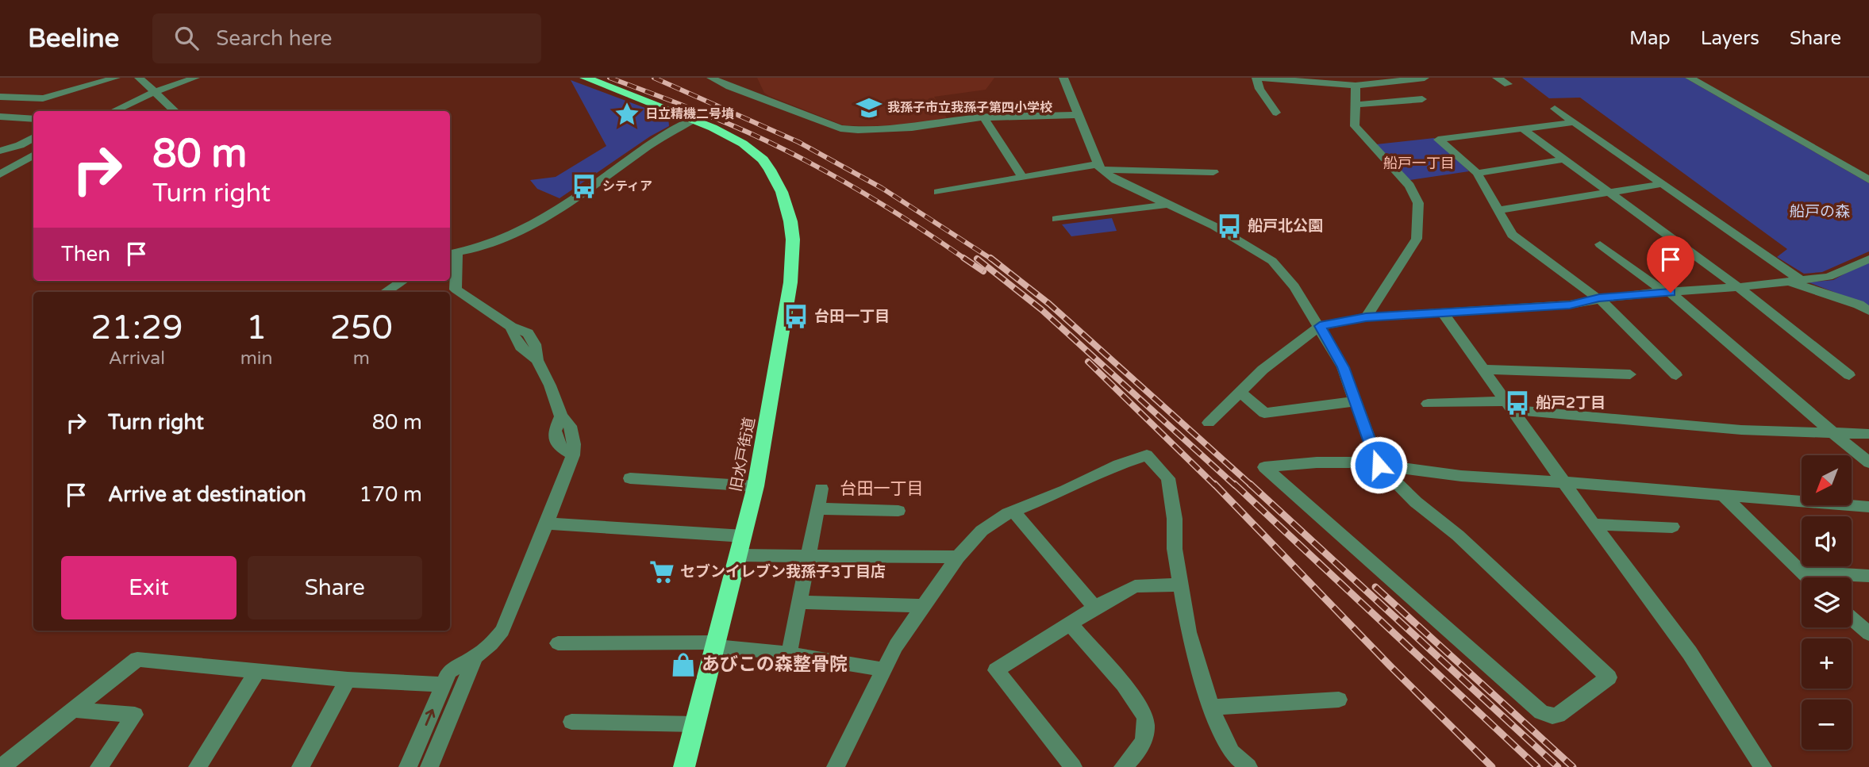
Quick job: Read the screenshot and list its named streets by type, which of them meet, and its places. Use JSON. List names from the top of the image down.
{
  "streets": {
    "highway": ["旧水戸街道"]
  },
  "districts": ["船戸一丁目", "台田一丁目"],
  "parks": ["船戸の森"],
  "places": {
    "school or university": ["我孫子市立我孫子第四小学校"],
    "place": ["日立精機二号墳"],
    "bus stop": [
      "シティア",
      "船戸北公園",
      "台田一丁目",
      "船戸2丁目"
    ],
    "supermarket": ["セブンイレブン我孫子3丁目店"],
    "shop": ["あびこの森整骨院"]
  },
  "north": "bottom left",
  "page": {
    "header": "Beeline",
    "search": "Search here",
    "nav": ["Map", "Layers", "Share"],
    "turn": ["80 m", "Turn right"],
    "then": "Then",
    "eta": [
      "21:29",
      "Arrival",
      "1",
      "min",
      "250",
      "m"
    ],
    "list": [
      {
        "name": "Turn right",
        "value": "80 m"
      },
      {
        "name": "Arrive at destination",
        "value": "170 m"
      }
    ],
    "map_buttons": ["+", "−"],
    "buttons": ["Exit", "Share"]
  }
}
